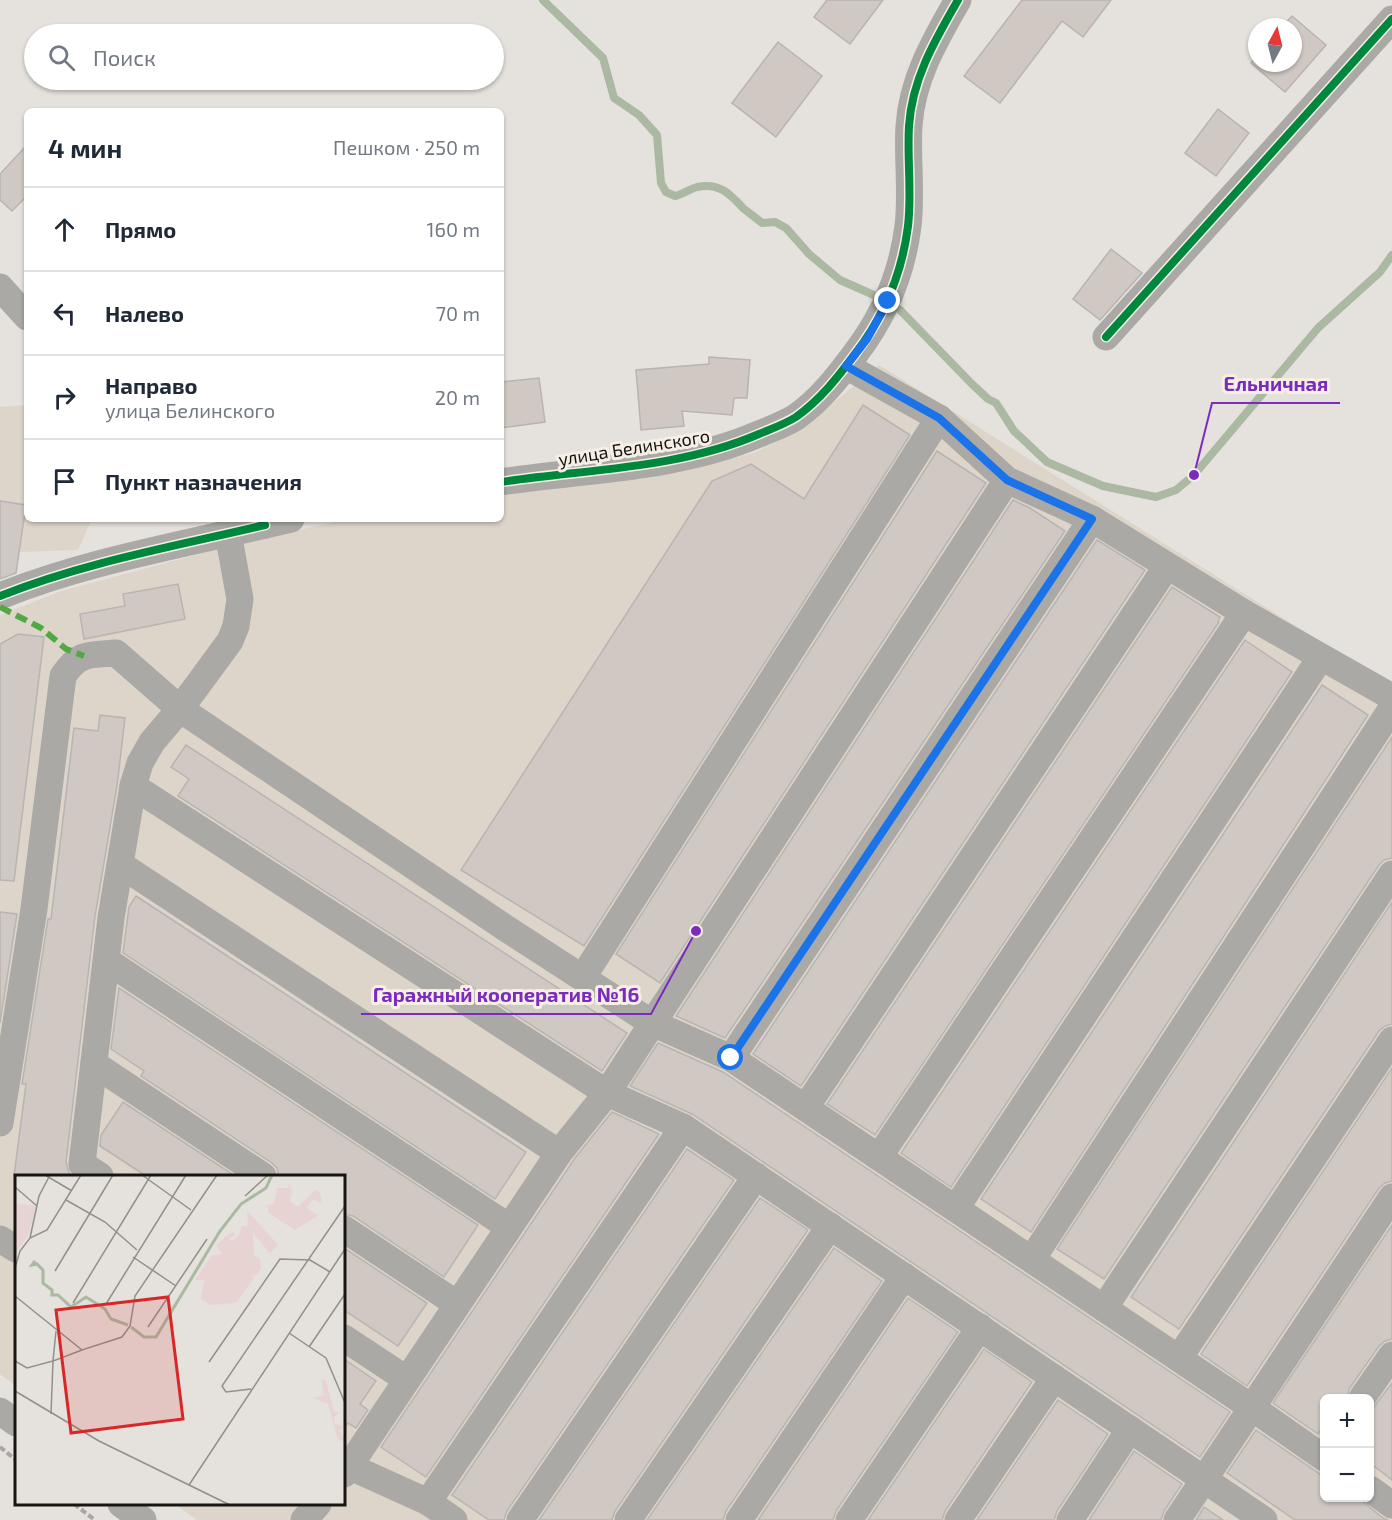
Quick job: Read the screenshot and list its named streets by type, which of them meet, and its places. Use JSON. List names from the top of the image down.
{
  "streets": {
    "street": ["улица Белинского"]
  },
  "places": ["Ельничная", "Гаражный кооператив №16"],
  "north": "top",
  "page": {
    "search": "Поиск",
    "heading": ["4 мин", "Пешком · 250 m"],
    "list": [
      ["Прямо", "160 m"],
      ["Налево", "70 m"],
      ["Направо", "улица Белинского", "20 m"],
      "Пункт назначения"
    ],
    "map_buttons": ["+", "−"]
  }
}
